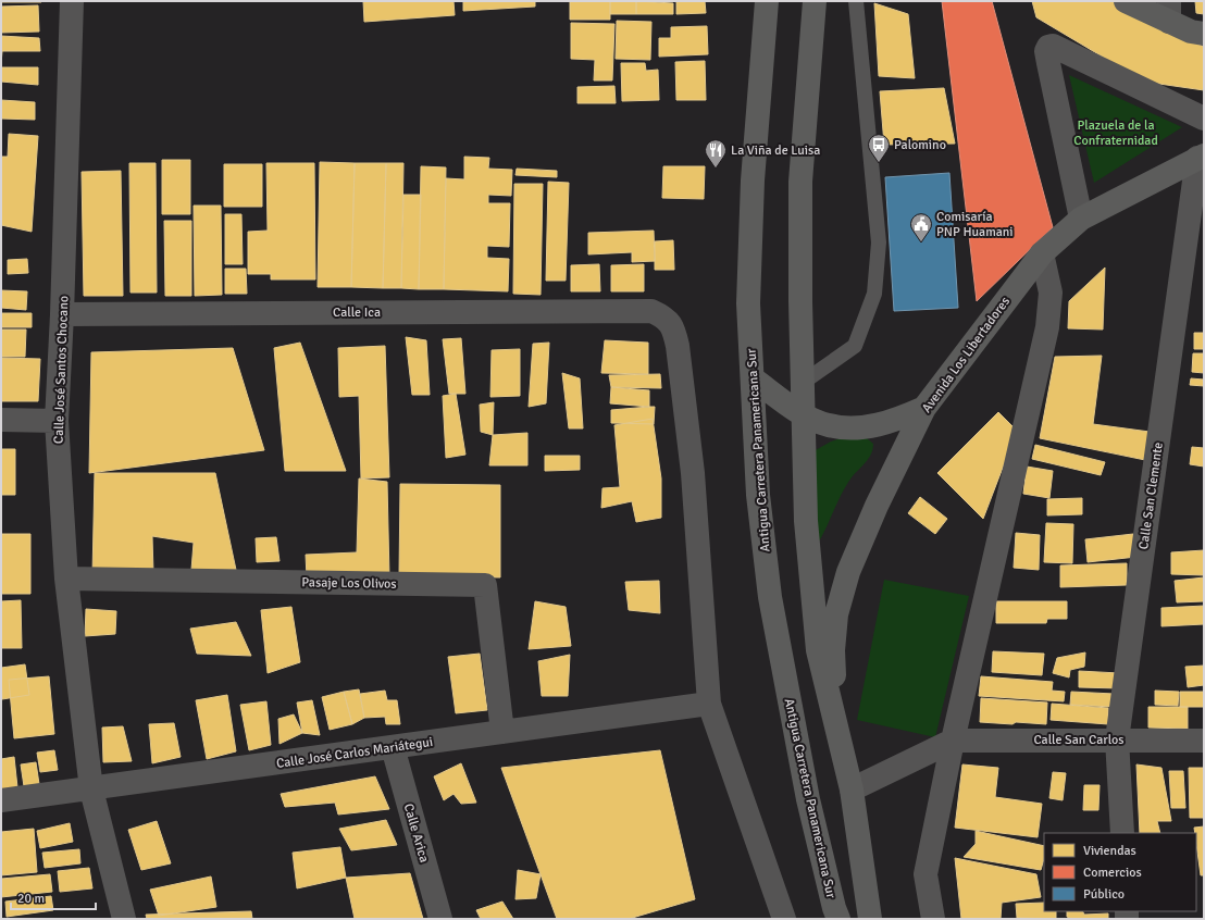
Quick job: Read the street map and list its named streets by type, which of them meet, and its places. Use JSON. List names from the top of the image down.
{
  "streets": {
    "highway": ["Avenida Los Libertadores", "Antigua Carretera Panamericana Sur"],
    "street": [
      "Calle Ica",
      "Calle José Santos Chocano",
      "Calle San Clemente",
      "Pasaje Los Olivos",
      "Calle San Carlos",
      "Calle José Carlos Mariátegui",
      "Calle Arica"
    ]
  },
  "crossings": [
    ["Calle Ica", "Calle José Santos Chocano"],
    ["Calle Ica", "Calle José Carlos Mariátegui"],
    ["Avenida Los Libertadores", "Calle San Clemente"],
    ["Calle José Santos Chocano", "Pasaje Los Olivos"],
    ["Calle José Santos Chocano", "Calle José Carlos Mariátegui"],
    ["Calle San Clemente", "Calle San Carlos"],
    ["Pasaje Los Olivos", "Calle José Carlos Mariátegui"],
    ["Calle José Carlos Mariátegui", "Calle Arica"]
  ],
  "parks": ["Plazuela de la Confraternidad"],
  "places": {
    "bus stop": ["Palomino"],
    "restaurant": ["La Viña de Luisa"],
    "public building": ["Comisaría PNP Huamani"]
  },
  "legend": ["Viviendas", "Comercios", "Público"],
  "scale_bar": "20 m"
}
